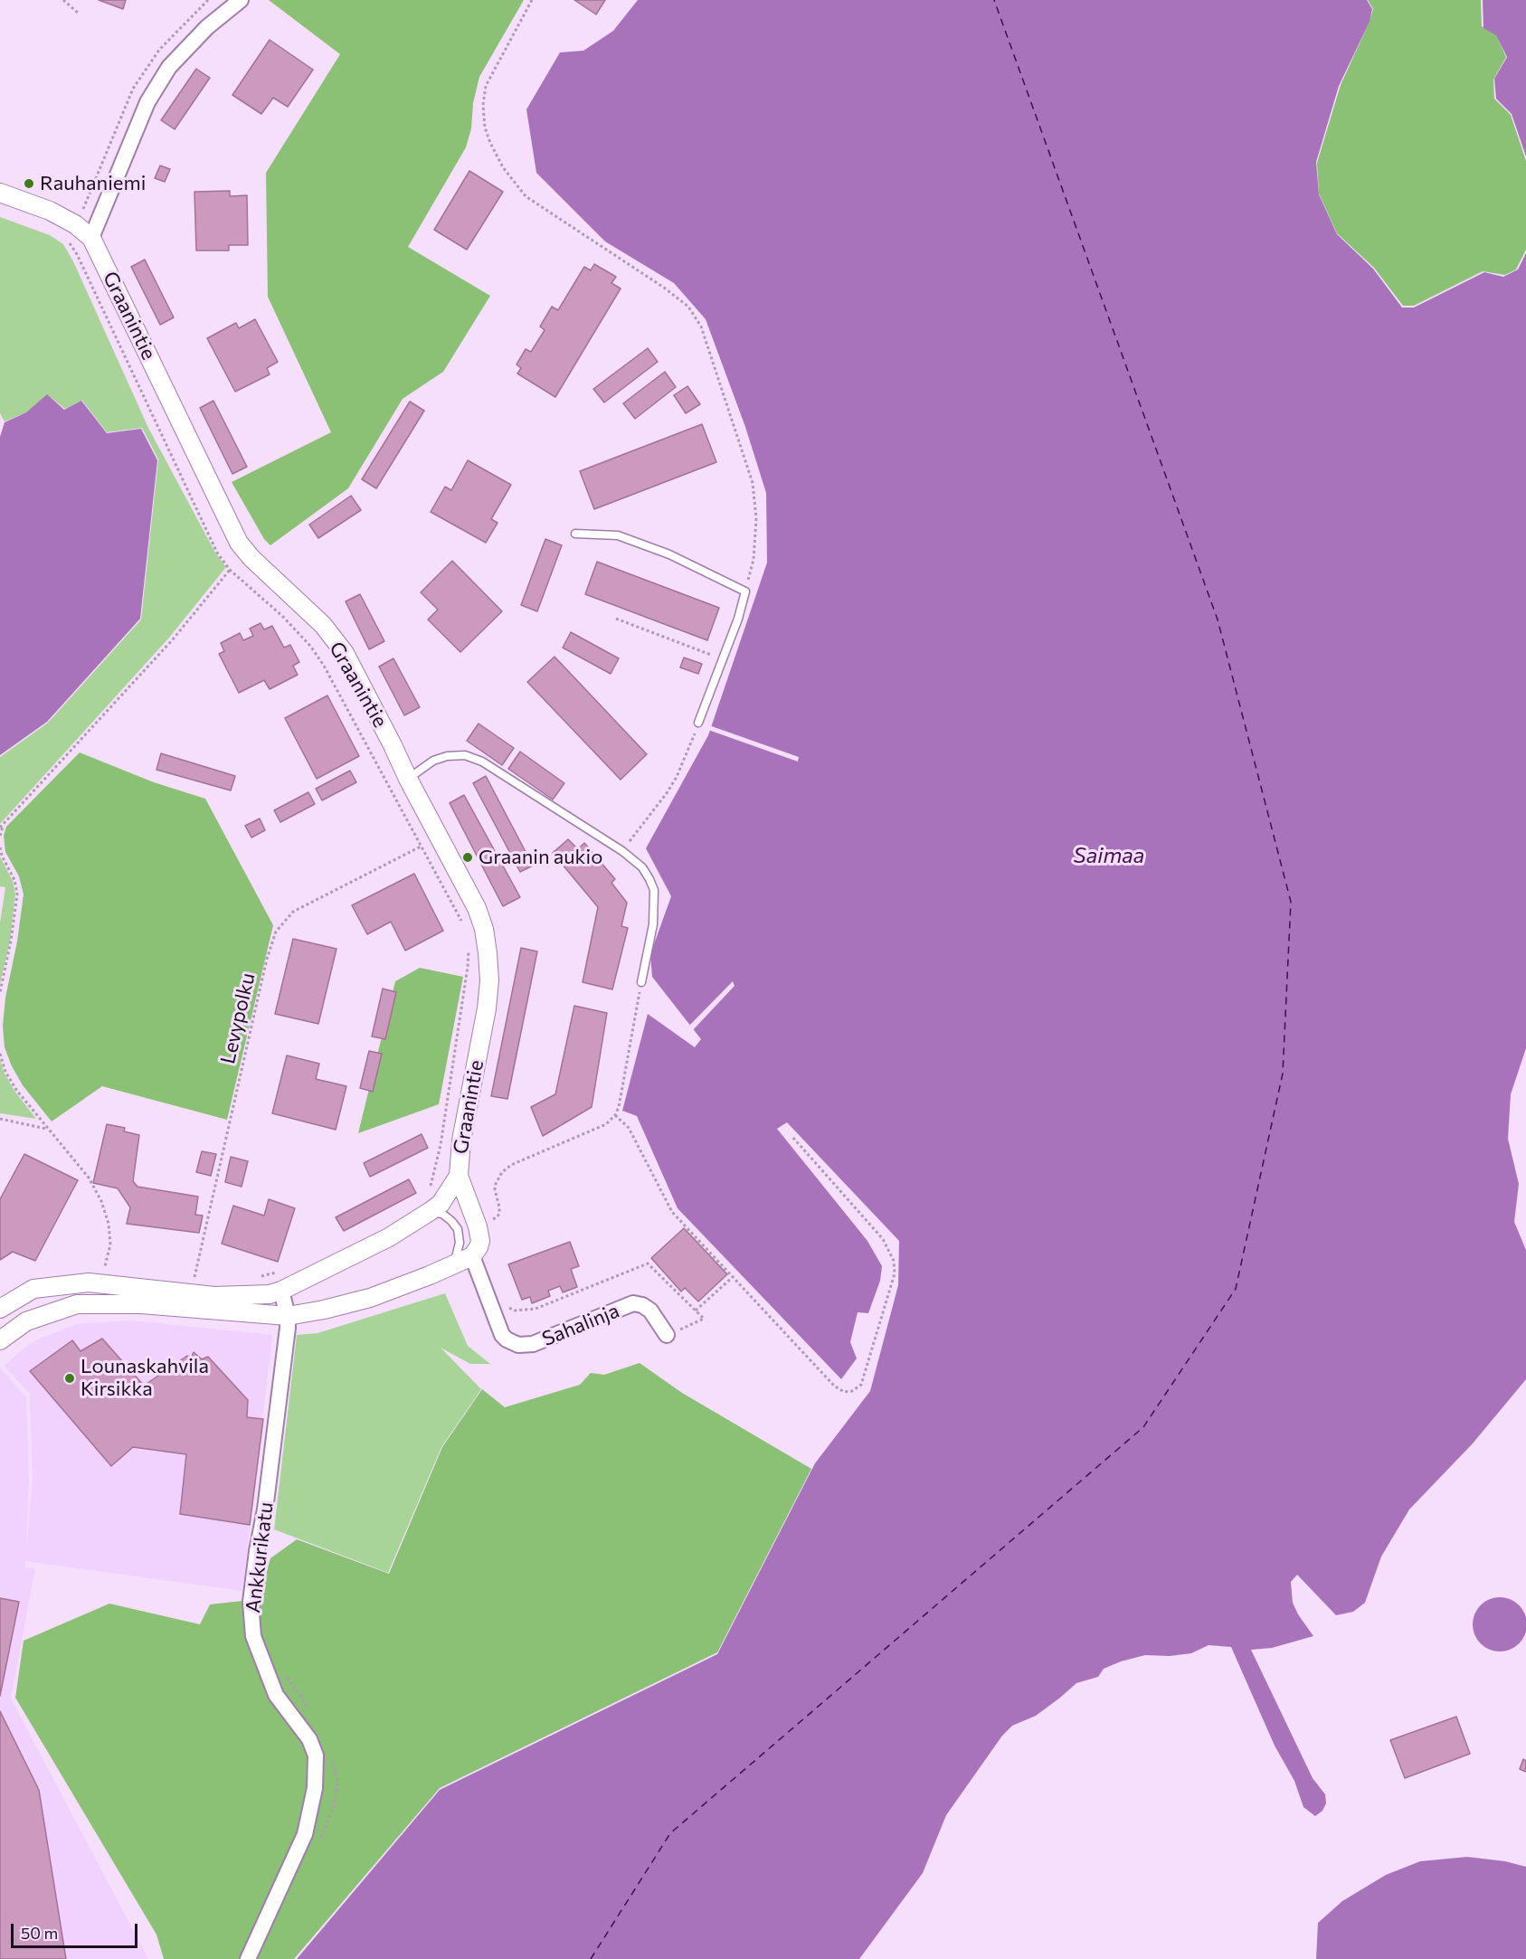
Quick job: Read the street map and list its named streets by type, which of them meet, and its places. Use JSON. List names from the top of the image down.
{
  "streets": {
    "street": ["Graanintie", "Sahalinja", "Ankkurikatu"],
    "path": ["Levypolku"]
  },
  "crossings": [
    ["Graanintie", "Sahalinja"],
    ["Graanintie", "Ankkurikatu"]
  ],
  "water": ["Saimaa"],
  "places": ["Rauhaniemi", "Graanin aukio", "Lounaskahvila Kirsikka"],
  "scale_bar": "50 m"
}
